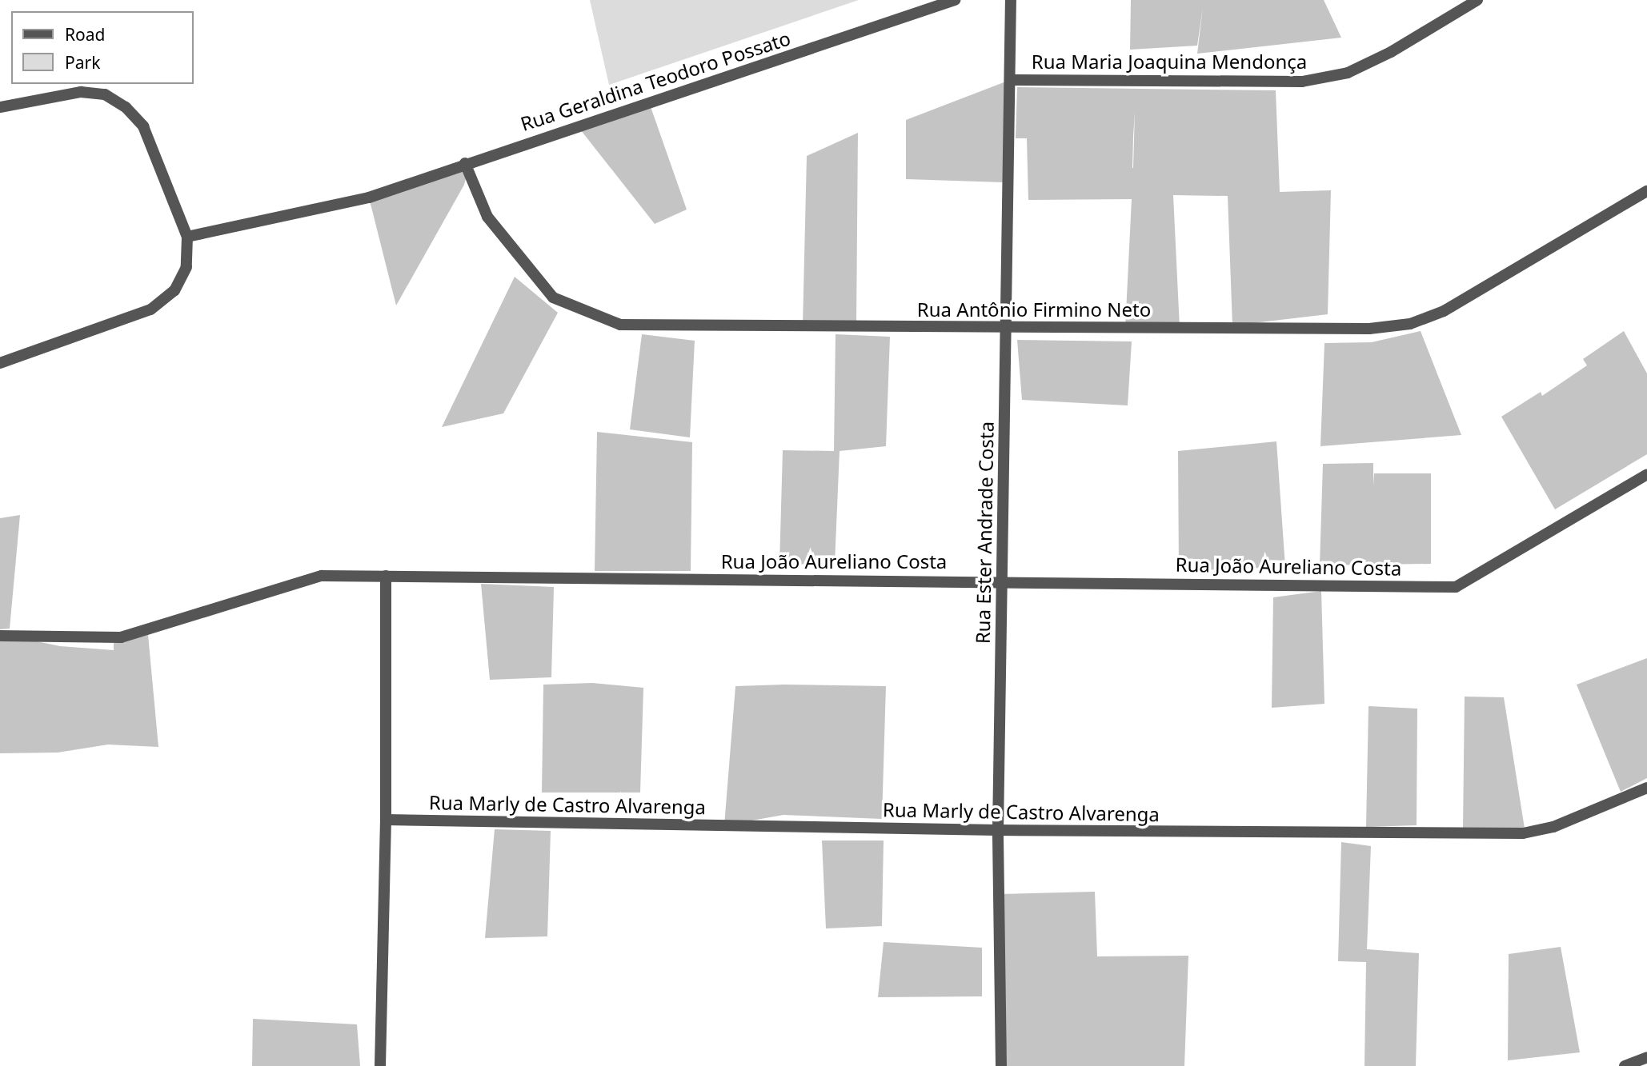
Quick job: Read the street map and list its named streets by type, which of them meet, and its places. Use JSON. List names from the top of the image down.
{
  "streets": {
    "street": [
      "Rua Maria Joaquina Mendonça",
      "Rua Geraldina Teodoro Possato",
      "Rua Antônio Firmino Neto",
      "Rua Ester Andrade Costa",
      "Rua João Aureliano Costa",
      "Rua Marly de Castro Alvarenga"
    ]
  },
  "crossings": [
    ["Rua Maria Joaquina Mendonça", "Rua Ester Andrade Costa"],
    ["Rua Geraldina Teodoro Possato", "Rua Antônio Firmino Neto"],
    ["Rua Antônio Firmino Neto", "Rua Ester Andrade Costa"],
    ["Rua Ester Andrade Costa", "Rua João Aureliano Costa"],
    ["Rua Ester Andrade Costa", "Rua Marly de Castro Alvarenga"]
  ],
  "legend": ["Road", "Park"]
}
